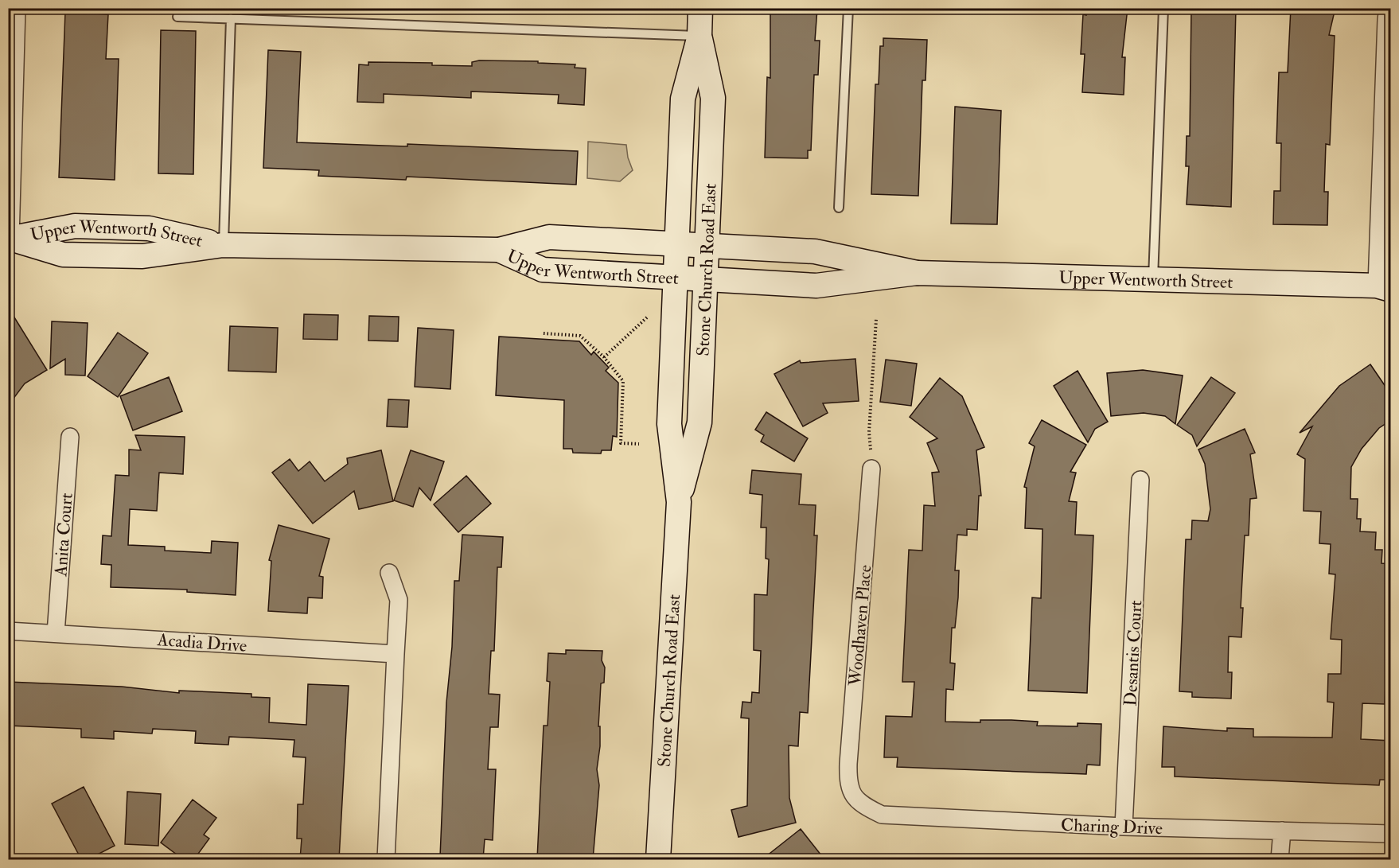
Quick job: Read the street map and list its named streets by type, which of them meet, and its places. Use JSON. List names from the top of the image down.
{
  "streets": {
    "main road": ["Upper Wentworth Street", "Stone Church Road East"],
    "street": [
      "Anita Court",
      "Woodhaven Place",
      "Acadia Drive",
      "Desantis Court",
      "Charing Drive"
    ]
  },
  "crossings": [
    ["Upper Wentworth Street", "Stone Church Road East"],
    ["Anita Court", "Acadia Drive"],
    ["Woodhaven Place", "Charing Drive"],
    ["Desantis Court", "Charing Drive"]
  ]
}
